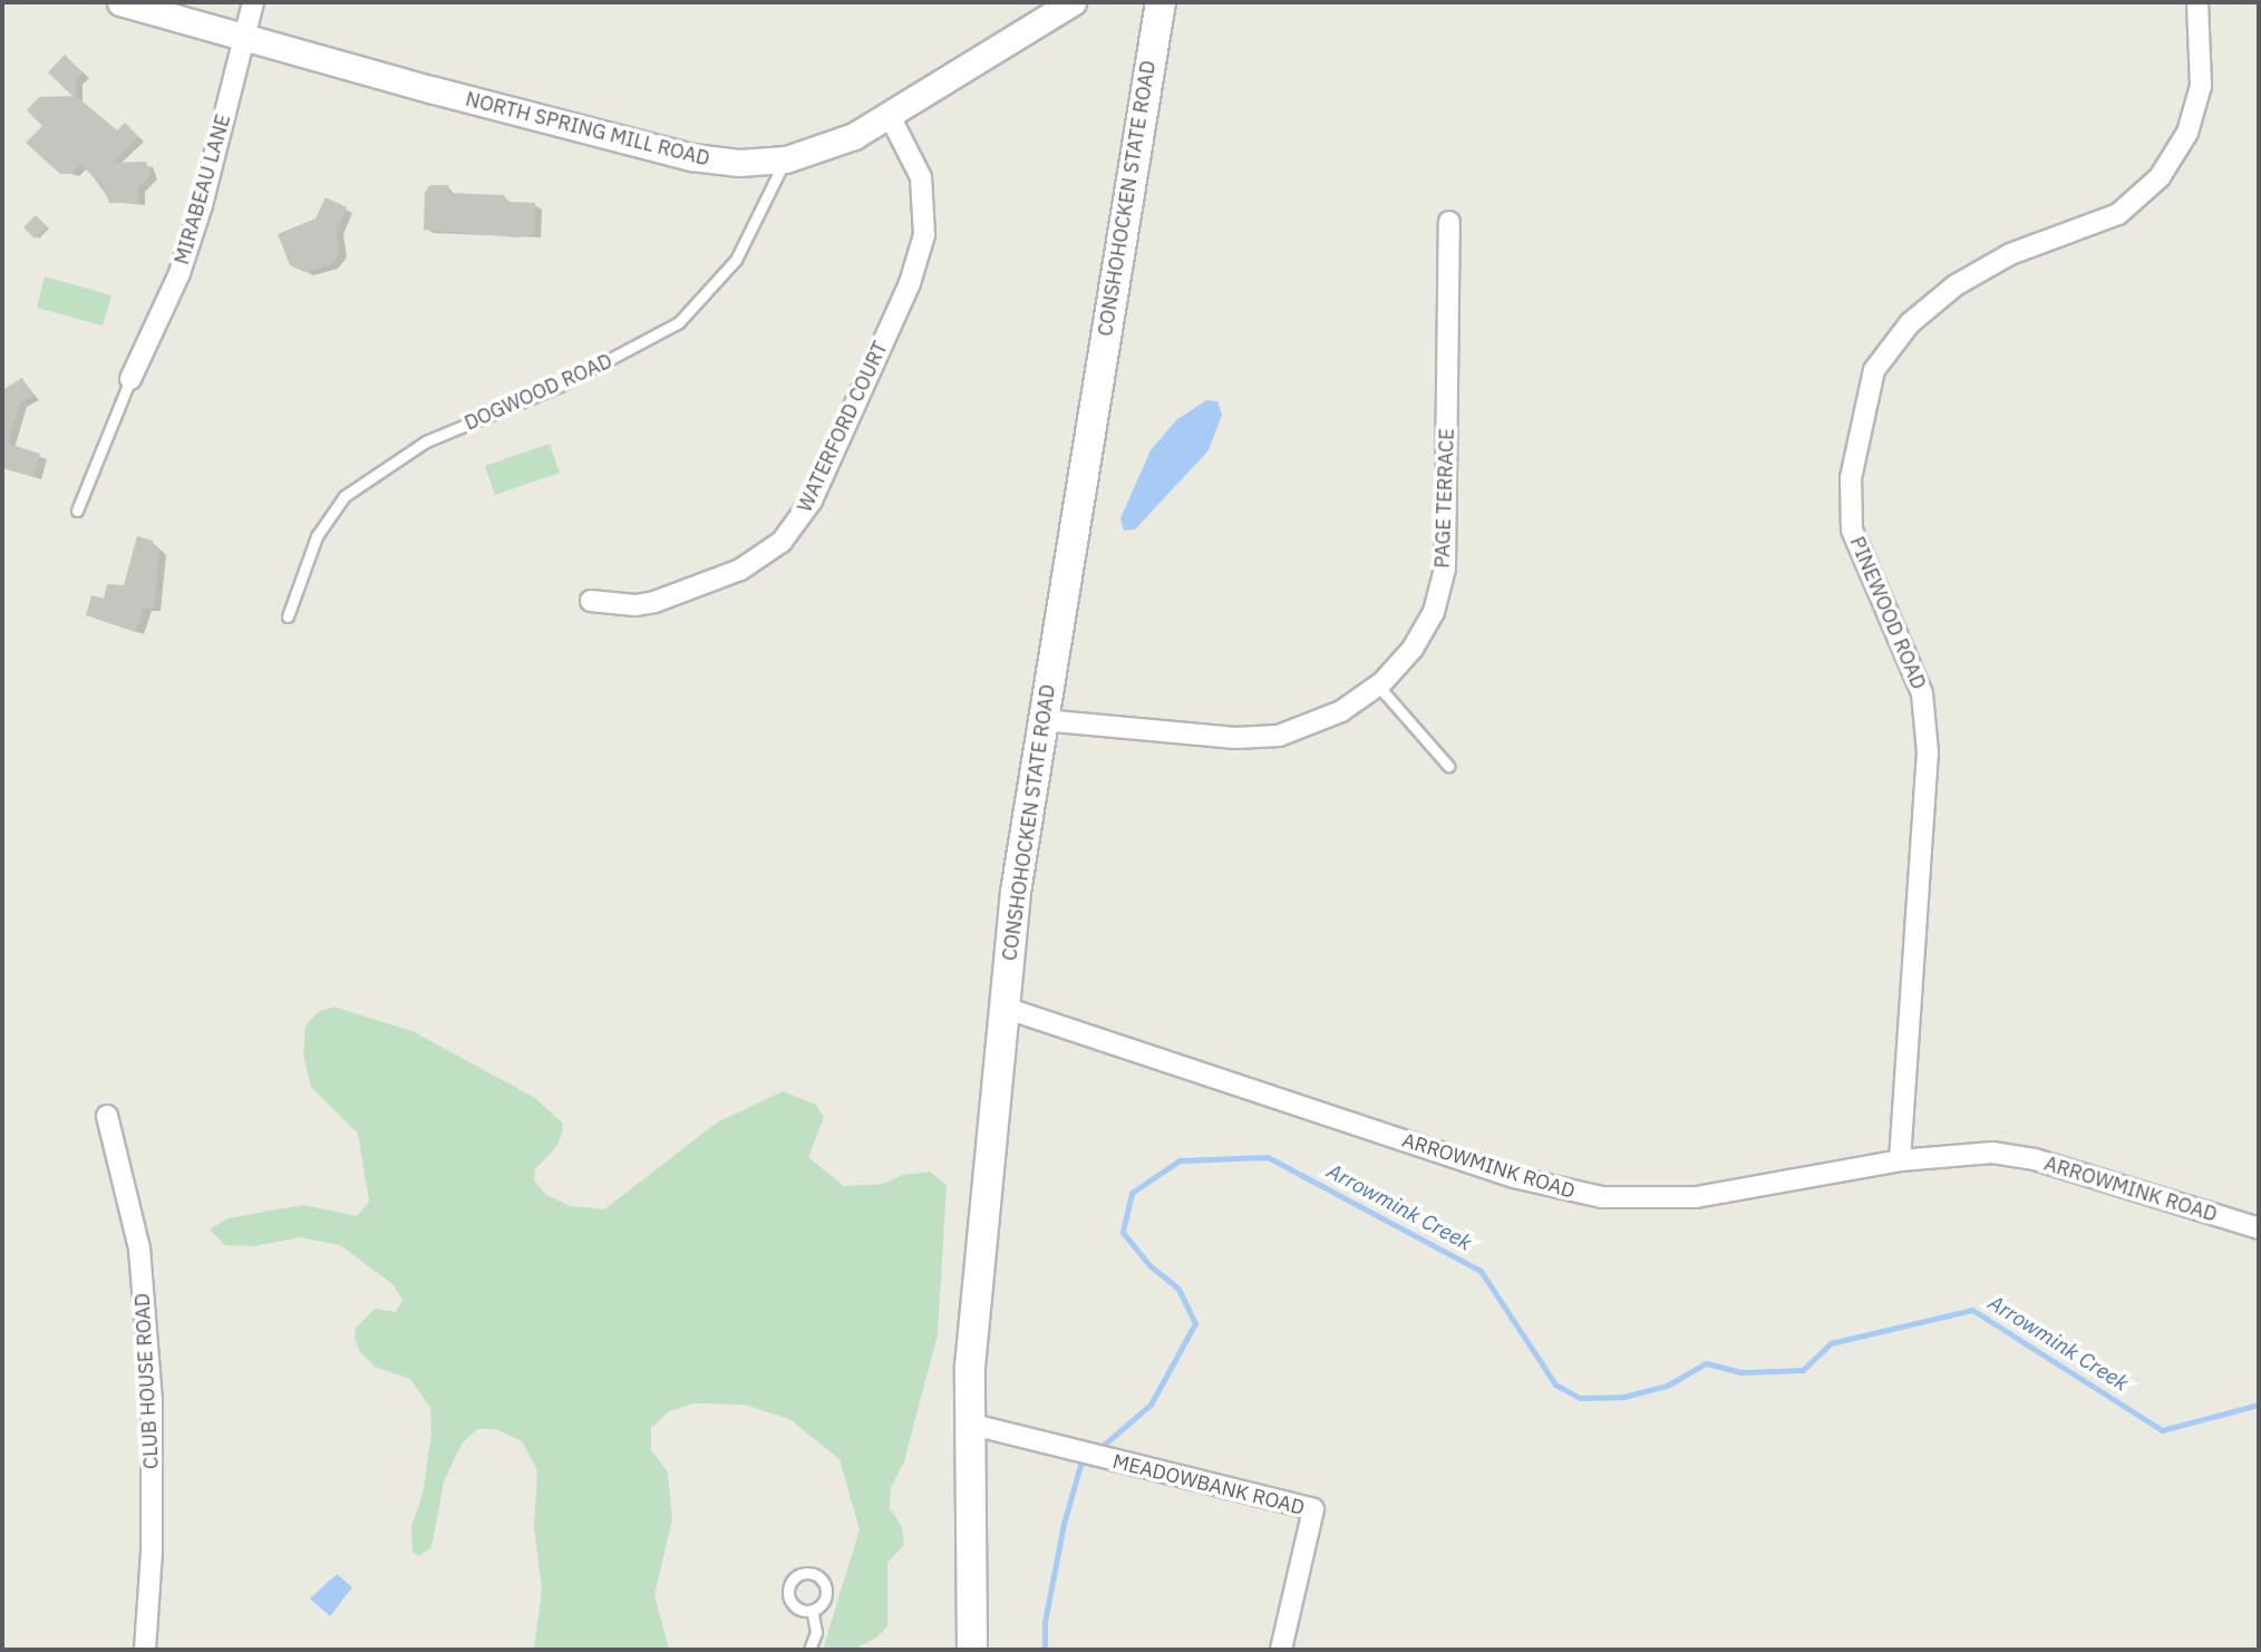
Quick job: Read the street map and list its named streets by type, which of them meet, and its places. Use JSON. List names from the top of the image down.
{
  "streets": {
    "main road": ["CONSHOHOCKEN STATE ROAD"],
    "street": [
      "NORTH SPRING MILL ROAD",
      "MIRABEAU LANE",
      "WATERFORD COURT",
      "PAGE TERRACE",
      "PINEWOOD ROAD",
      "ARROWMINK ROAD",
      "CLUB HOUSE ROAD",
      "MEADOWBANK ROAD"
    ],
    "lane": ["DOGWOOD ROAD"]
  },
  "crossings": [
    ["NORTH SPRING MILL ROAD", "MIRABEAU LANE"],
    ["NORTH SPRING MILL ROAD", "DOGWOOD ROAD"],
    ["NORTH SPRING MILL ROAD", "WATERFORD COURT"],
    ["CONSHOHOCKEN STATE ROAD", "PAGE TERRACE"],
    ["CONSHOHOCKEN STATE ROAD", "ARROWMINK ROAD"],
    ["CONSHOHOCKEN STATE ROAD", "MEADOWBANK ROAD"],
    ["PINEWOOD ROAD", "ARROWMINK ROAD"]
  ],
  "water": ["Arrowmink Creek"]
}
